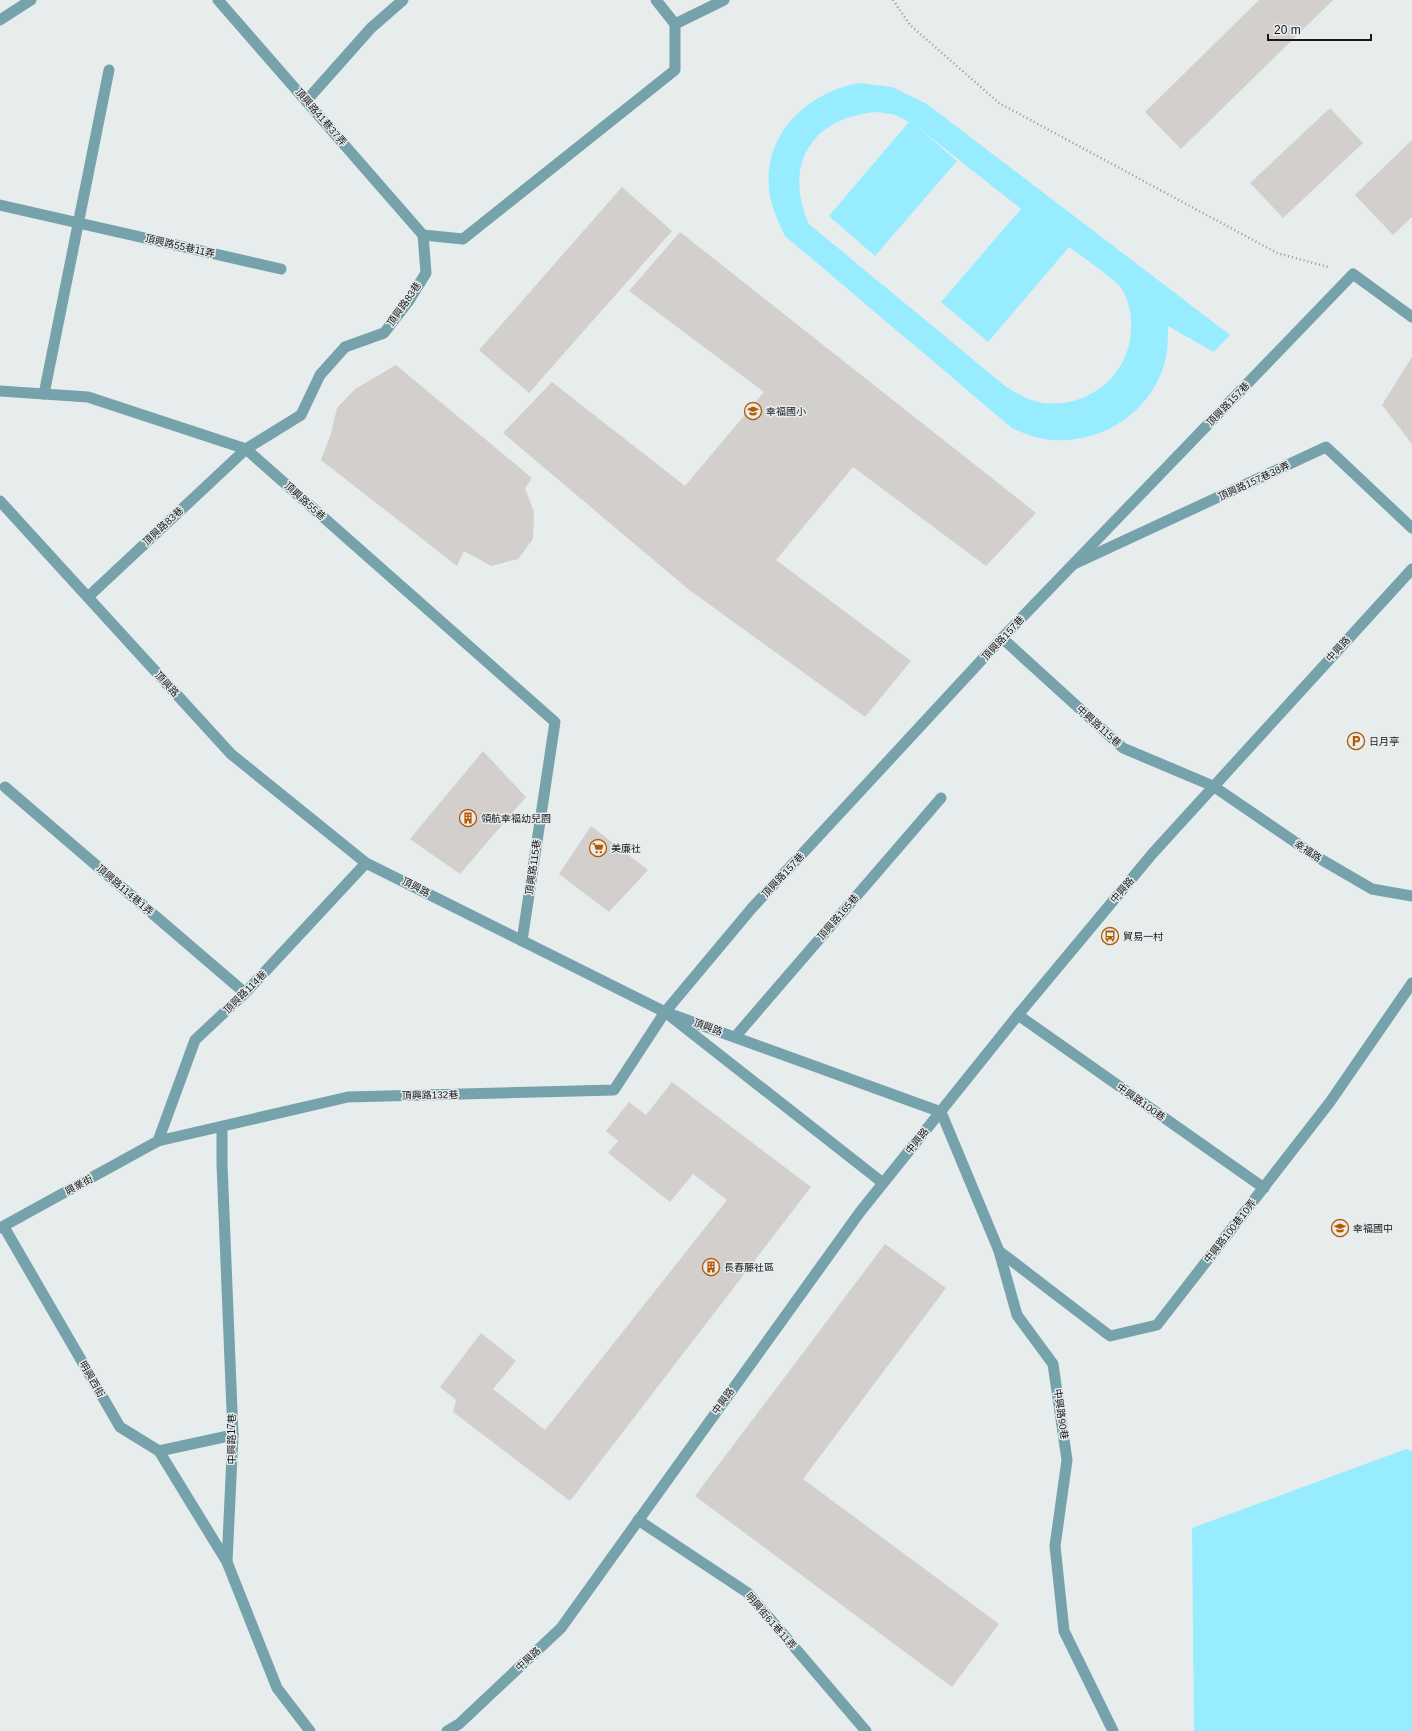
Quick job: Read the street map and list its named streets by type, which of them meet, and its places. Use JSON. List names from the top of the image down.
{
  "streets": {
    "street": [
      "頂興路41巷37弄",
      "頂興路55巷11弄",
      "頂興路83巷",
      "頂興路157巷",
      "頂興路157巷38弄",
      "頂興路55巷",
      "中興路",
      "頂興路",
      "中興路115巷",
      "幸福路",
      "頂興路115巷",
      "頂興路114巷1弄",
      "頂興路165巷",
      "頂興路114巷",
      "頂興路132巷",
      "中興路100巷",
      "興業街",
      "中興路100巷10弄",
      "明興西街",
      "中興路90巷",
      "中興路17巷",
      "明興街61巷11弄"
    ]
  },
  "crossings": [
    ["頂興路41巷37弄", "頂興路83巷"],
    ["頂興路83巷", "頂興路55巷"],
    ["頂興路83巷", "頂興路"],
    ["頂興路157巷", "頂興路157巷38弄"],
    ["頂興路157巷", "頂興路"],
    ["頂興路157巷", "中興路115巷"],
    ["頂興路157巷", "頂興路132巷"],
    ["頂興路55巷", "頂興路115巷"],
    ["中興路", "頂興路"],
    ["中興路", "中興路115巷"],
    ["中興路", "幸福路"],
    ["中興路", "中興路100巷"],
    ["中興路", "中興路90巷"],
    ["中興路", "明興街61巷11弄"],
    ["頂興路", "頂興路115巷"],
    ["頂興路", "頂興路165巷"],
    ["頂興路", "頂興路114巷"],
    ["頂興路", "頂興路132巷"],
    ["頂興路", "中興路90巷"],
    ["中興路115巷", "幸福路"],
    ["頂興路114巷1弄", "頂興路114巷"],
    ["頂興路114巷", "頂興路132巷"],
    ["頂興路114巷", "興業街"],
    ["頂興路132巷", "興業街"],
    ["頂興路132巷", "中興路17巷"],
    ["中興路100巷", "中興路100巷10弄"],
    ["興業街", "明興西街"],
    ["中興路100巷10弄", "中興路90巷"]
  ],
  "places": {
    "school or university": ["幸福國小", "幸福國中"],
    "parking": ["日月亭"],
    "building": ["領航幸福幼兒園", "長春藤社區"],
    "supermarket": ["美廉社"],
    "bus stop": ["貿易一村"]
  },
  "scale_bar": "20 m"
}
